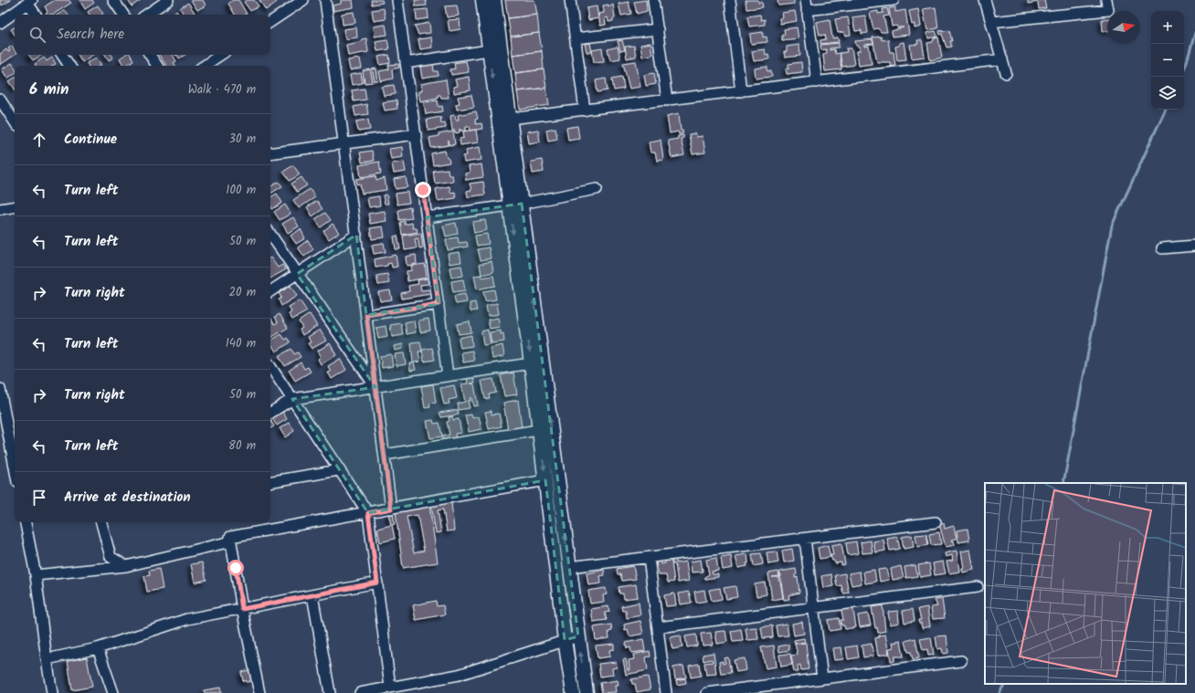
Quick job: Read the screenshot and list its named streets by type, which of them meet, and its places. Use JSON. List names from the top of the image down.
{
  "north": "right",
  "page": {
    "map_buttons": ["+", "−"],
    "search": "Search here",
    "heading": ["6 min", "Walk · 470 m"],
    "list": [
      ["Continue", "30 m"],
      ["Turn left", "100 m"],
      ["Turn left", "50 m"],
      ["Turn right", "20 m"],
      ["Turn left", "140 m"],
      ["Turn right", "50 m"],
      ["Turn left", "80 m"],
      "Arrive at destination"
    ]
  }
}
